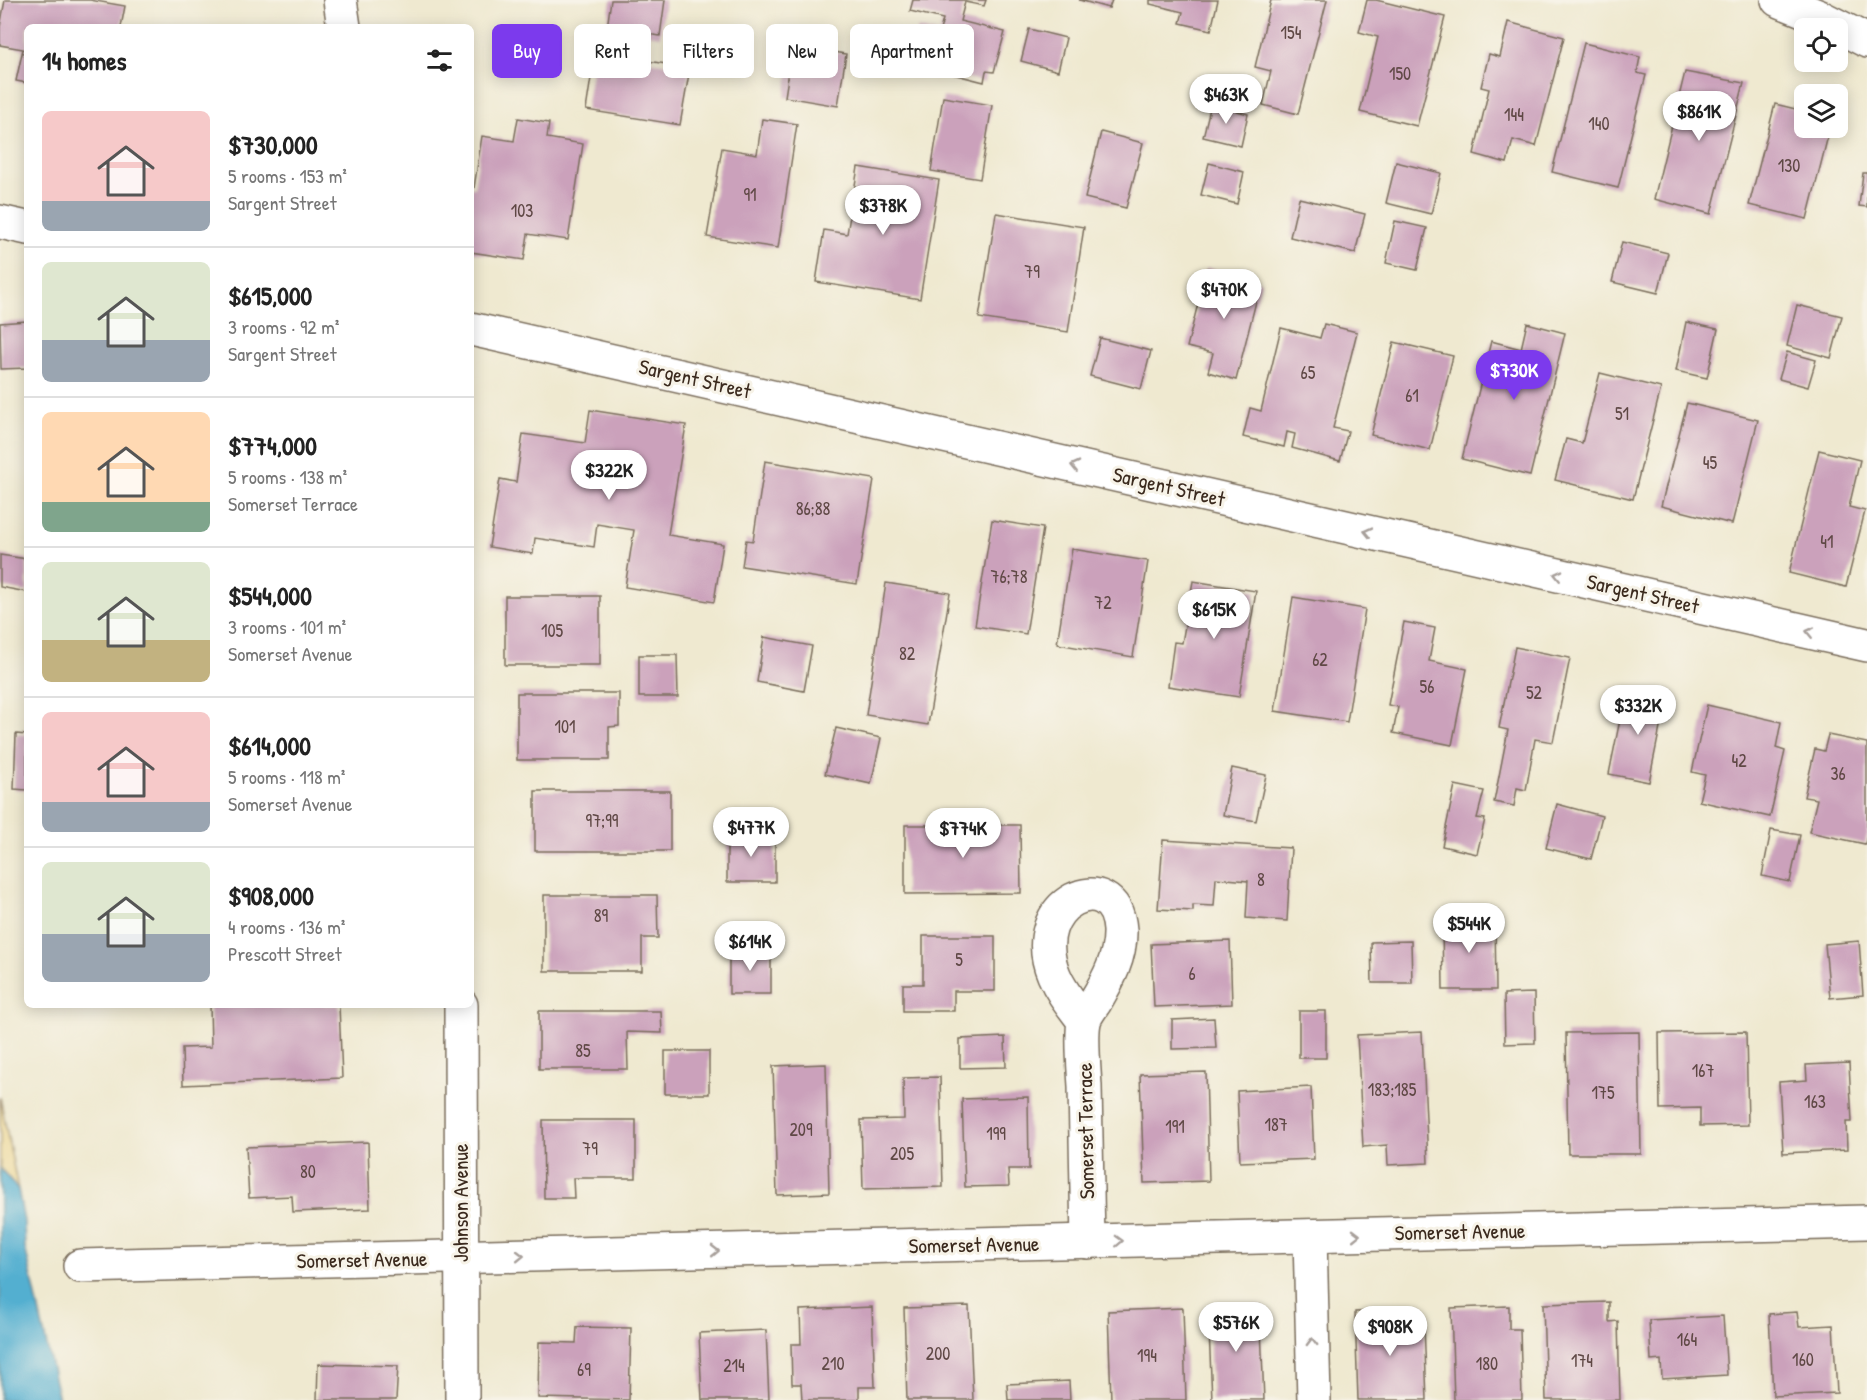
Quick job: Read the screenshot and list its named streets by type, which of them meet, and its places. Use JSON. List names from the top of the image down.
{
  "streets": {
    "street": [
      "Sargent Street",
      "Somerset Terrace",
      "Johnson Avenue",
      "Somerset Avenue"
    ]
  },
  "crossings": [
    ["Somerset Terrace", "Somerset Avenue"],
    ["Johnson Avenue", "Somerset Avenue"]
  ],
  "one_way": ["Sargent Street", "Somerset Avenue"],
  "house_numbers": [
    "154",
    "150",
    "144",
    "140",
    "130",
    "91",
    "103",
    "79",
    "65",
    "61",
    "51",
    "45",
    "86;88",
    "41",
    "76;78",
    "72",
    "105",
    "82",
    "62",
    "56",
    "52",
    "101",
    "42",
    "36",
    "97;99",
    "8",
    "89",
    "5",
    "6",
    "85",
    "167",
    "183;185",
    "175",
    "163",
    "187",
    "191",
    "209",
    "199",
    "79",
    "205",
    "80",
    "164",
    "200",
    "194",
    "160",
    "174",
    "210",
    "180",
    "214",
    "69"
  ],
  "page": {
    "chip": [
      "Buy",
      "Rent",
      "Filters",
      "New",
      "Apartment"
    ],
    "heading": "14 homes",
    "price": [
      "$463K",
      "$861K",
      "$378K",
      "$470K",
      "$730K",
      "$322K",
      "$615K",
      "$332K",
      "$477K",
      "$774K",
      "$544K",
      "$614K",
      "$576K",
      "$908K"
    ],
    "list": [
      {
        "name": "$730,000",
        "note": "5 rooms · 153 m² · Sargent Street"
      },
      {
        "name": "$615,000",
        "note": "3 rooms · 92 m² · Sargent Street"
      },
      {
        "name": "$774,000",
        "note": "5 rooms · 138 m² · Somerset Terrace"
      },
      {
        "name": "$544,000",
        "note": "3 rooms · 101 m² · Somerset Avenue"
      },
      {
        "name": "$614,000",
        "note": "5 rooms · 118 m² · Somerset Avenue"
      },
      {
        "name": "$908,000",
        "note": "4 rooms · 136 m² · Prescott Street"
      }
    ]
  }
}
